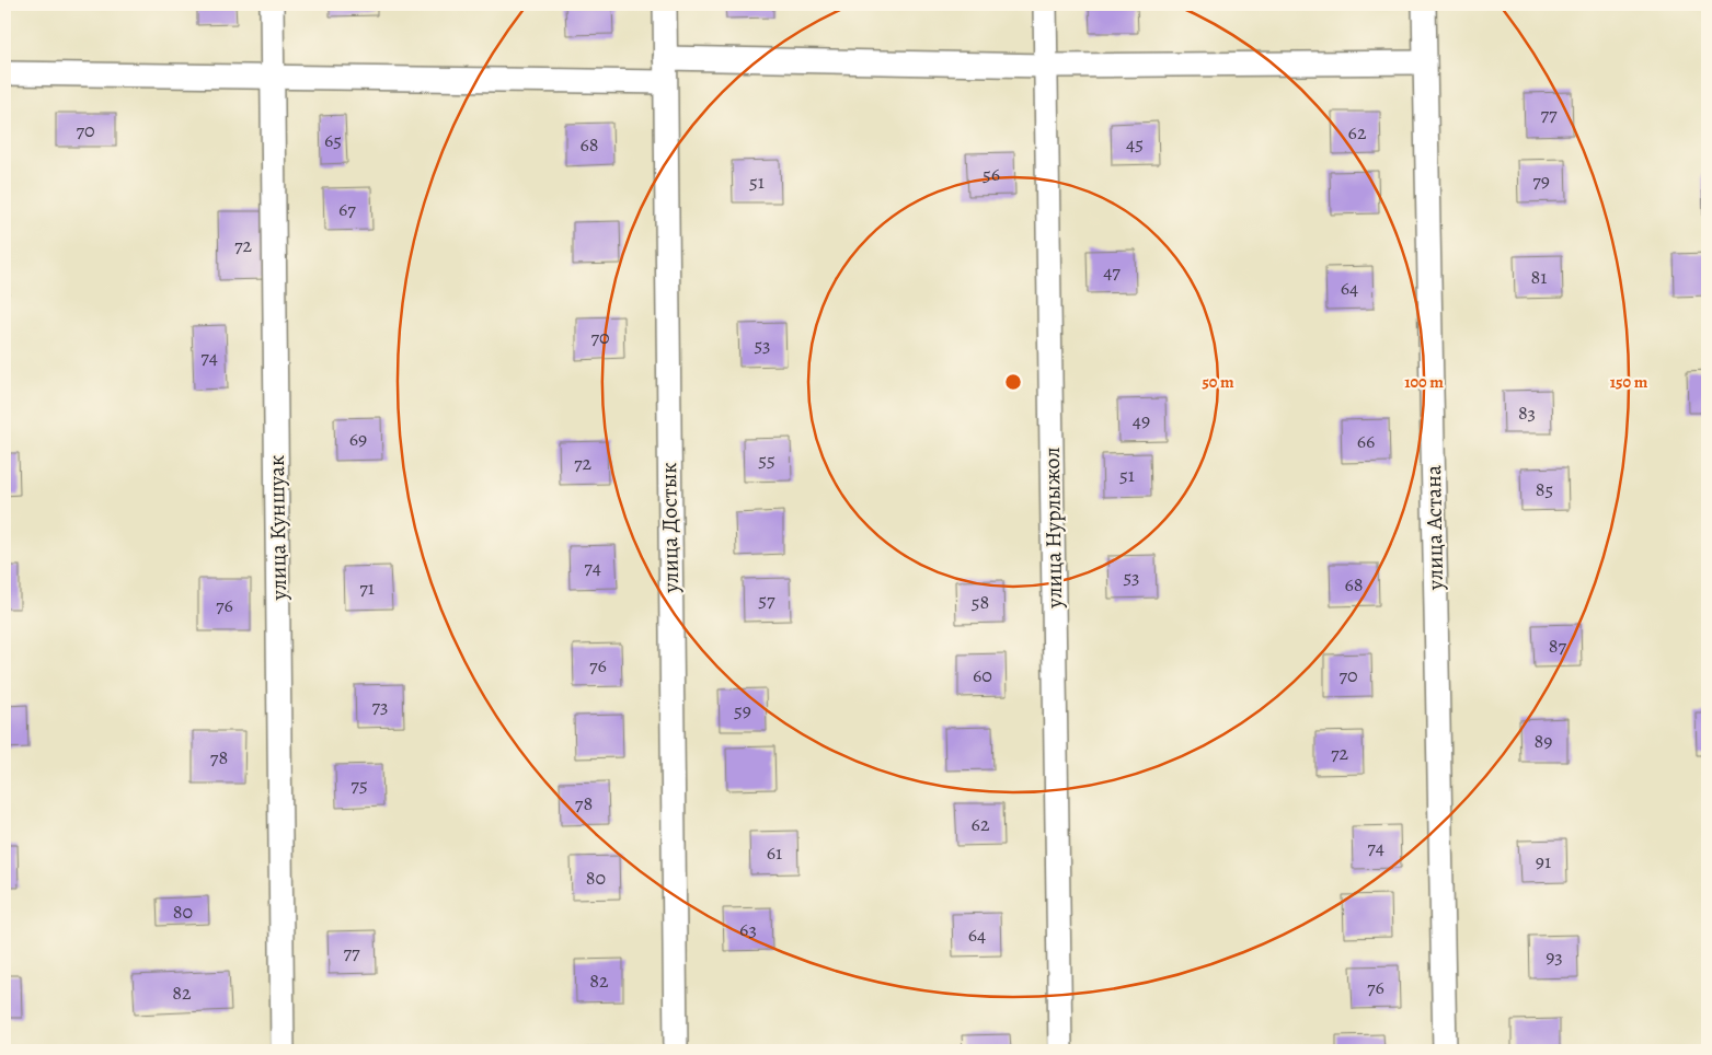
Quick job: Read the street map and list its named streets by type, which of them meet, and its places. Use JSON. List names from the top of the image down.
{
  "streets": {
    "street": [
      "улица Куншуак",
      "улица Достык",
      "улица Нурлыжол",
      "улица Астана"
    ]
  },
  "house_numbers": [
    "77",
    "70",
    "62",
    "65",
    "45",
    "68",
    "56",
    "79",
    "51",
    "67",
    "72",
    "47",
    "81",
    "64",
    "70",
    "53",
    "74",
    "83",
    "49",
    "69",
    "66",
    "55",
    "72",
    "51",
    "85",
    "74",
    "53",
    "68",
    "71",
    "57",
    "58",
    "76",
    "87",
    "76",
    "60",
    "70",
    "73",
    "59",
    "89",
    "72",
    "78",
    "75",
    "78",
    "62",
    "74",
    "61",
    "91",
    "80",
    "80",
    "63",
    "64",
    "77",
    "93",
    "82",
    "76",
    "82"
  ],
  "rings": ["50 m", "100 m", "150 m"]
}
